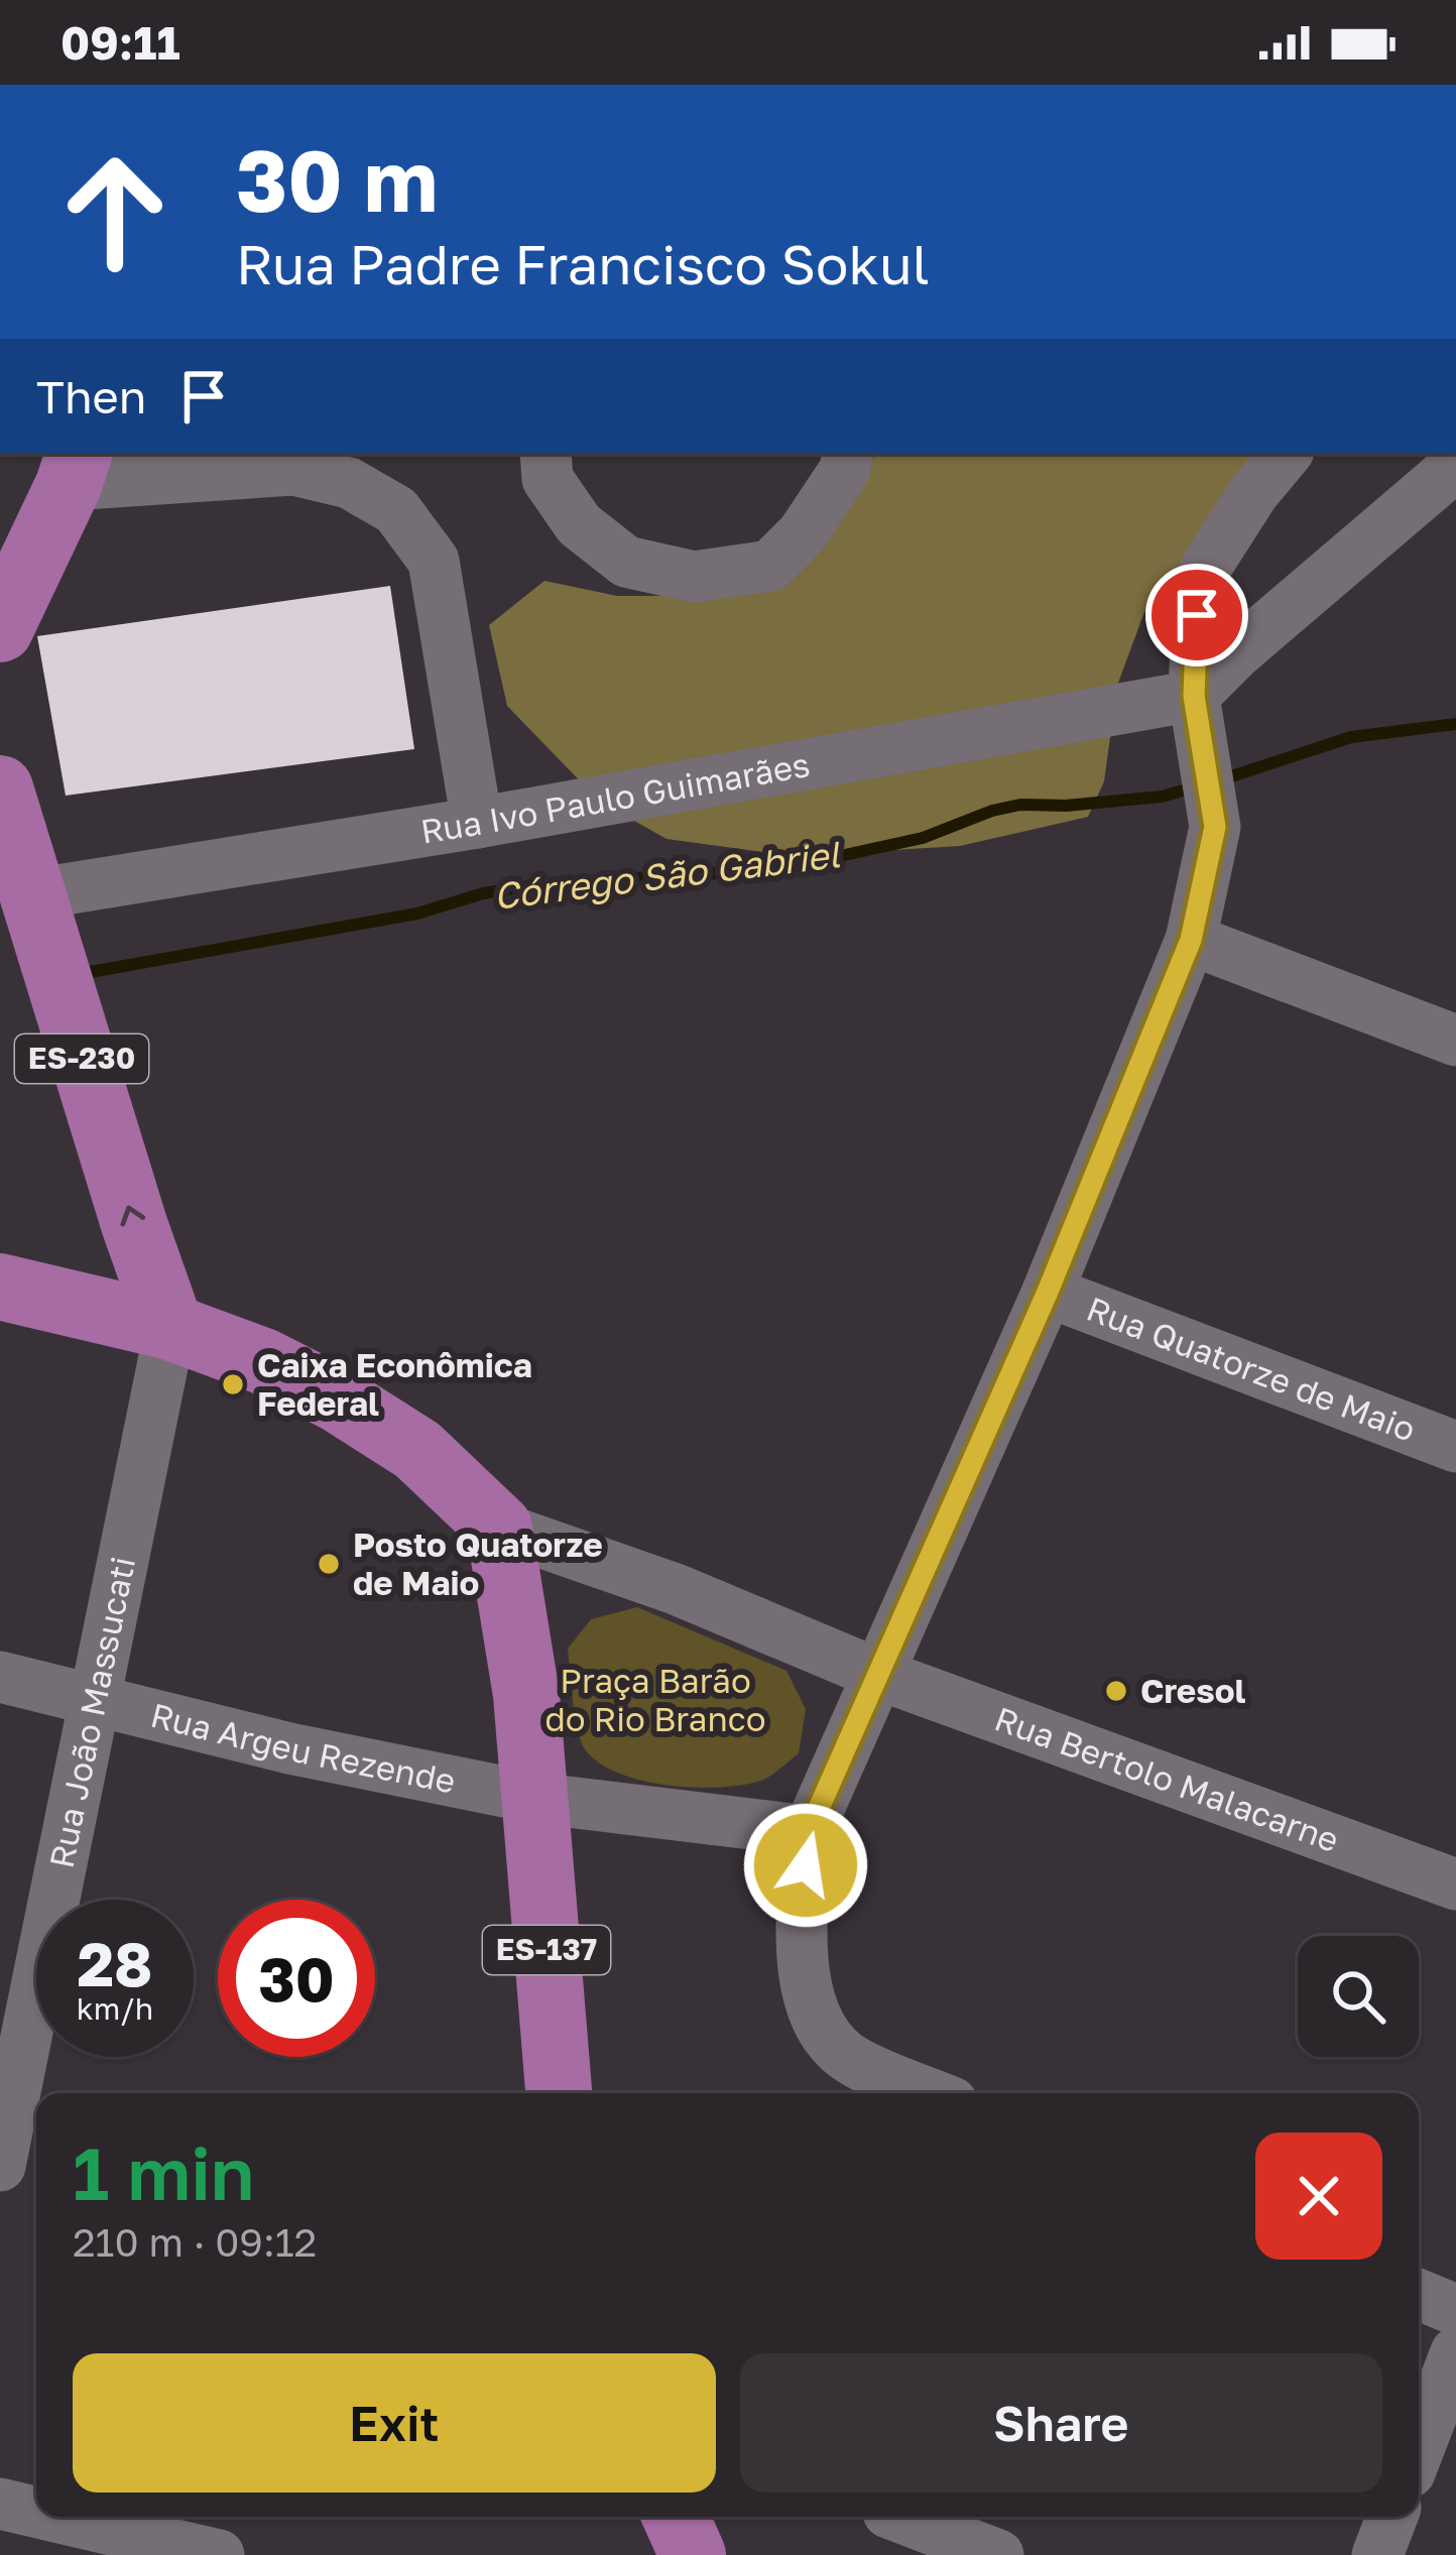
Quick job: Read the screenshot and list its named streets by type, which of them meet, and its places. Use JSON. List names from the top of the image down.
{
  "streets": {
    "main road": ["ES-230", "ES-137"],
    "street": [
      "Rua Ivo Paulo Guimarães",
      "Rua Quatorze de Maio",
      "Rua João Massucati",
      "Rua Argeu Rezende",
      "Rua Bertolo Malacarne"
    ]
  },
  "crossings": [
    ["Rua Ivo Paulo Guimarães", "ES-230"],
    ["ES-230", "Rua João Massucati"],
    ["Rua João Massucati", "Rua Argeu Rezende"],
    ["Rua Argeu Rezende", "ES-137"]
  ],
  "water": ["Córrego São Gabriel"],
  "parks": ["Praça Barão do Rio Branco"],
  "places": ["Caixa Econômica Federal", "Posto Quatorze de Maio", "Cresol"],
  "page": {
    "status": "09:11",
    "turn": ["30 m", "Rua Padre Francisco Sokul"],
    "then": "Then",
    "speed": "28 km/h",
    "limit": "30",
    "heading": ["1 min", "210 m · 09:12"],
    "buttons": ["Exit", "Share"]
  }
}
